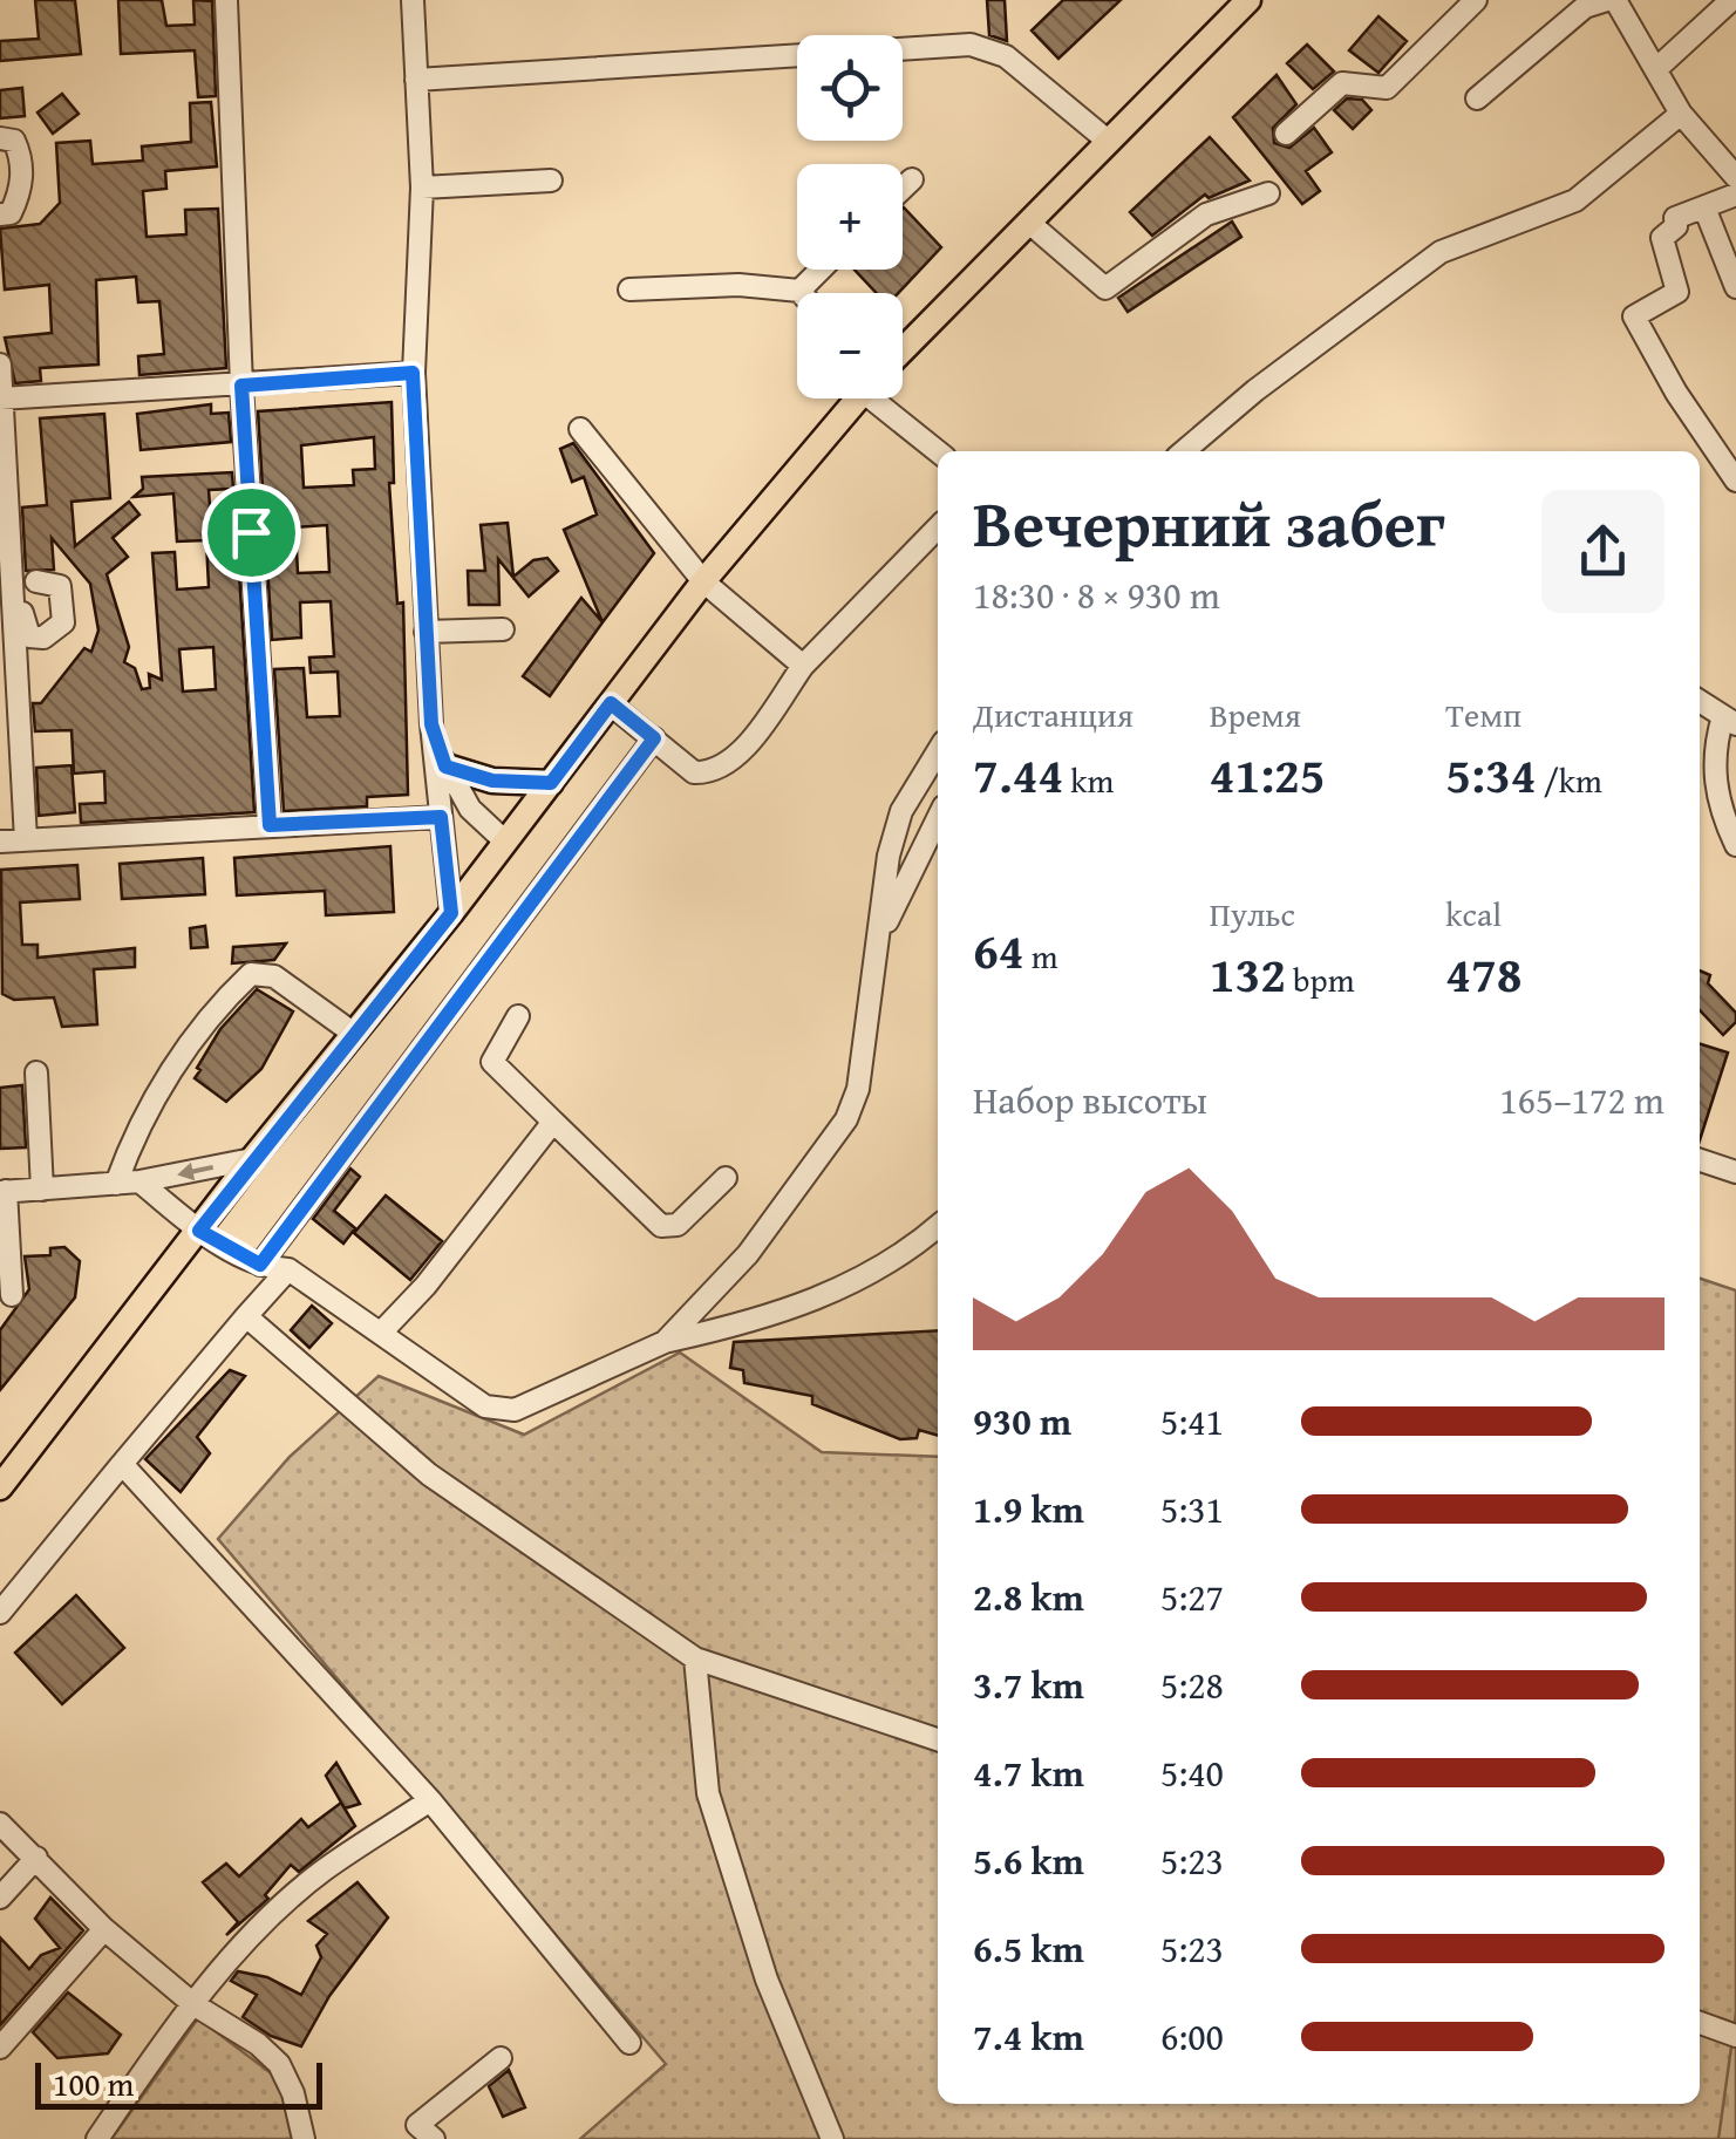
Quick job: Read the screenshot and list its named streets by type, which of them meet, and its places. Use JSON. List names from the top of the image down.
{
  "scale_bar": "100 m",
  "page": {
    "map_buttons": ["+", "−"],
    "heading": ["Вечерний забег", "18:30 · 8 × 930 m"],
    "stats": [
      ["Дистанция", "7.44 km"],
      ["Время", "41:25"],
      ["Темп", "5:34 /km"],
      ["64 m"],
      ["Пульс", "132 bpm"],
      ["kcal", "478"]
    ],
    "chart": ["Набор высоты", "165–172 m"],
    "list": [
      {
        "name": "930 m",
        "note": "5:41"
      },
      {
        "name": "1.9 km",
        "note": "5:31"
      },
      {
        "name": "2.8 km",
        "note": "5:27"
      },
      {
        "name": "3.7 km",
        "note": "5:28"
      },
      {
        "name": "4.7 km",
        "note": "5:40"
      },
      {
        "name": "5.6 km",
        "note": "5:23"
      },
      {
        "name": "6.5 km",
        "note": "5:23"
      },
      {
        "name": "7.4 km",
        "note": "6:00"
      }
    ],
    "scale": "100 m"
  }
}
